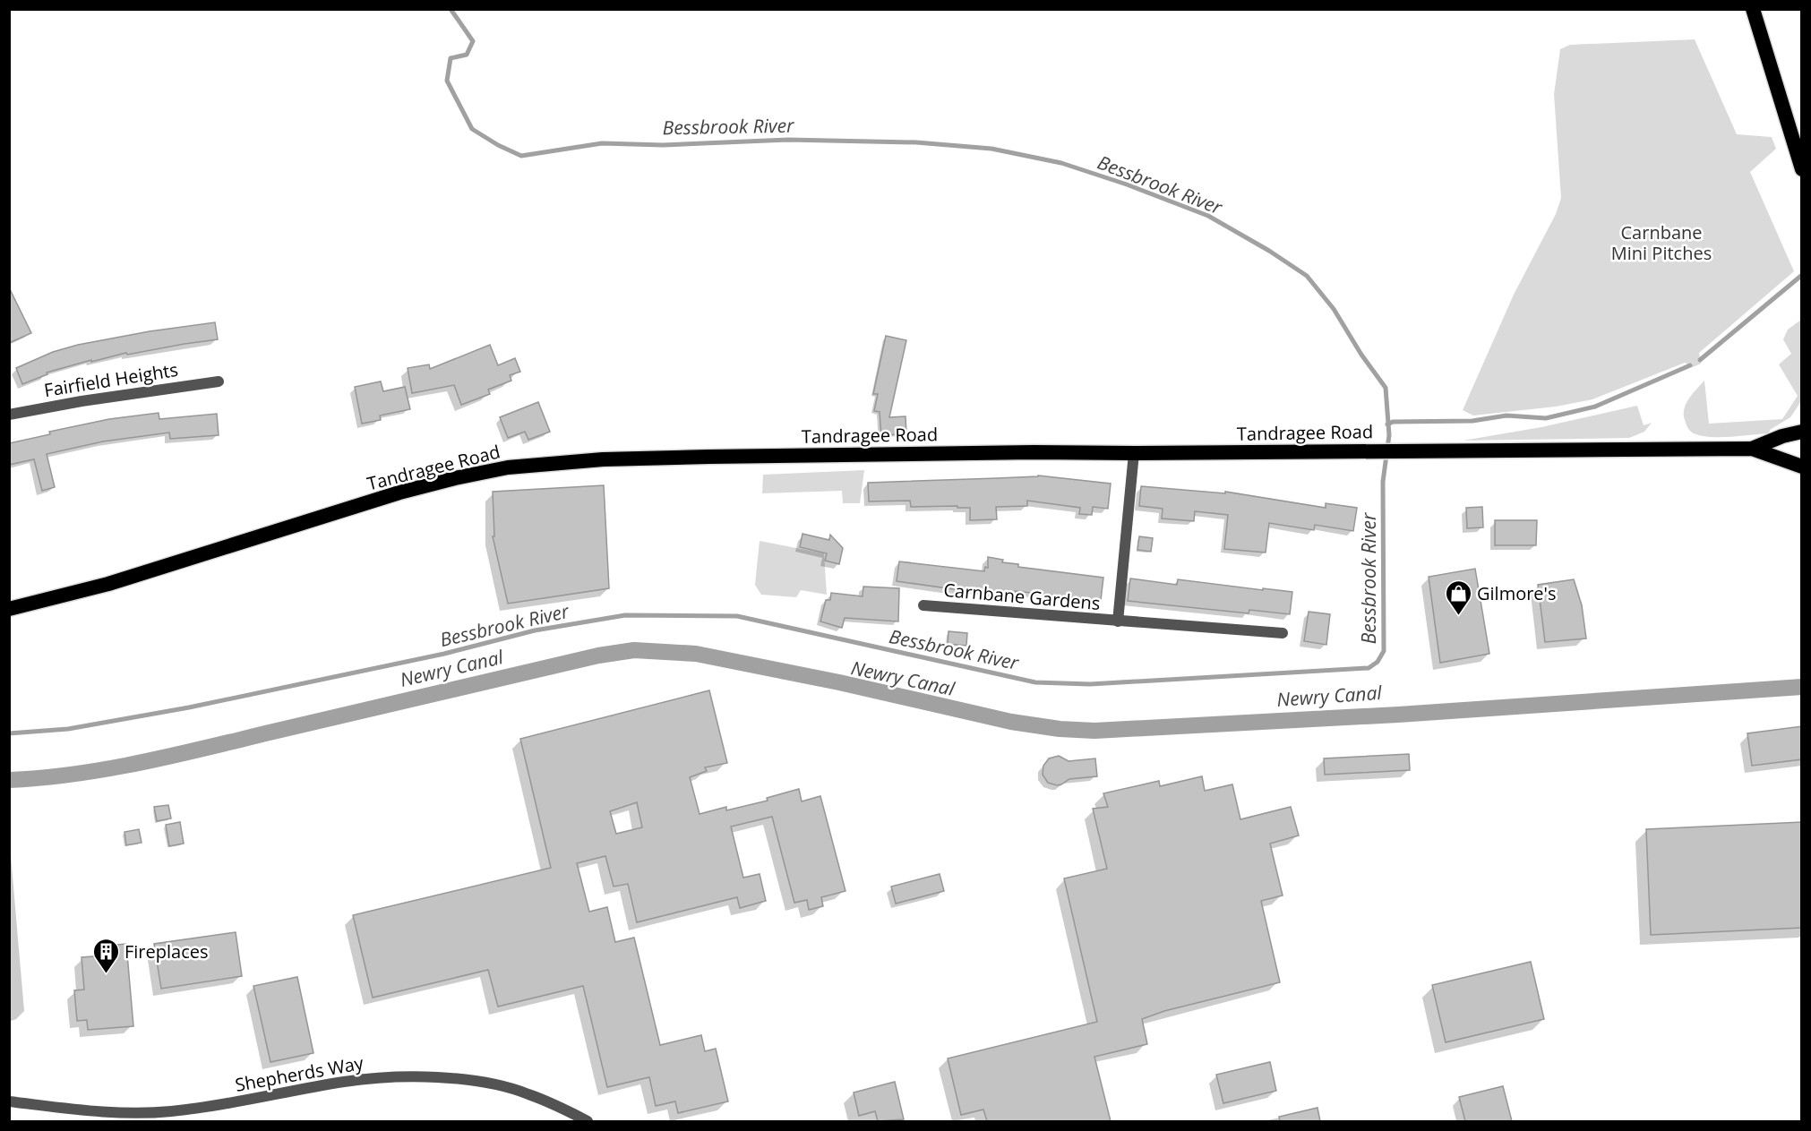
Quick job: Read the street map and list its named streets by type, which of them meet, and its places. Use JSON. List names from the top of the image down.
{
  "streets": {
    "highway": ["Tandragee Road"],
    "street": ["Fairfield Heights", "Carnbane Gardens", "Shepherds Way"]
  },
  "crossings": [
    ["Tandragee Road", "Carnbane Gardens"]
  ],
  "water": ["Bessbrook River", "Newry Canal"],
  "parks": ["Carnbane Mini Pitches"],
  "places": {
    "shop": ["Gilmore's"],
    "building": ["Fireplaces"]
  }
}
